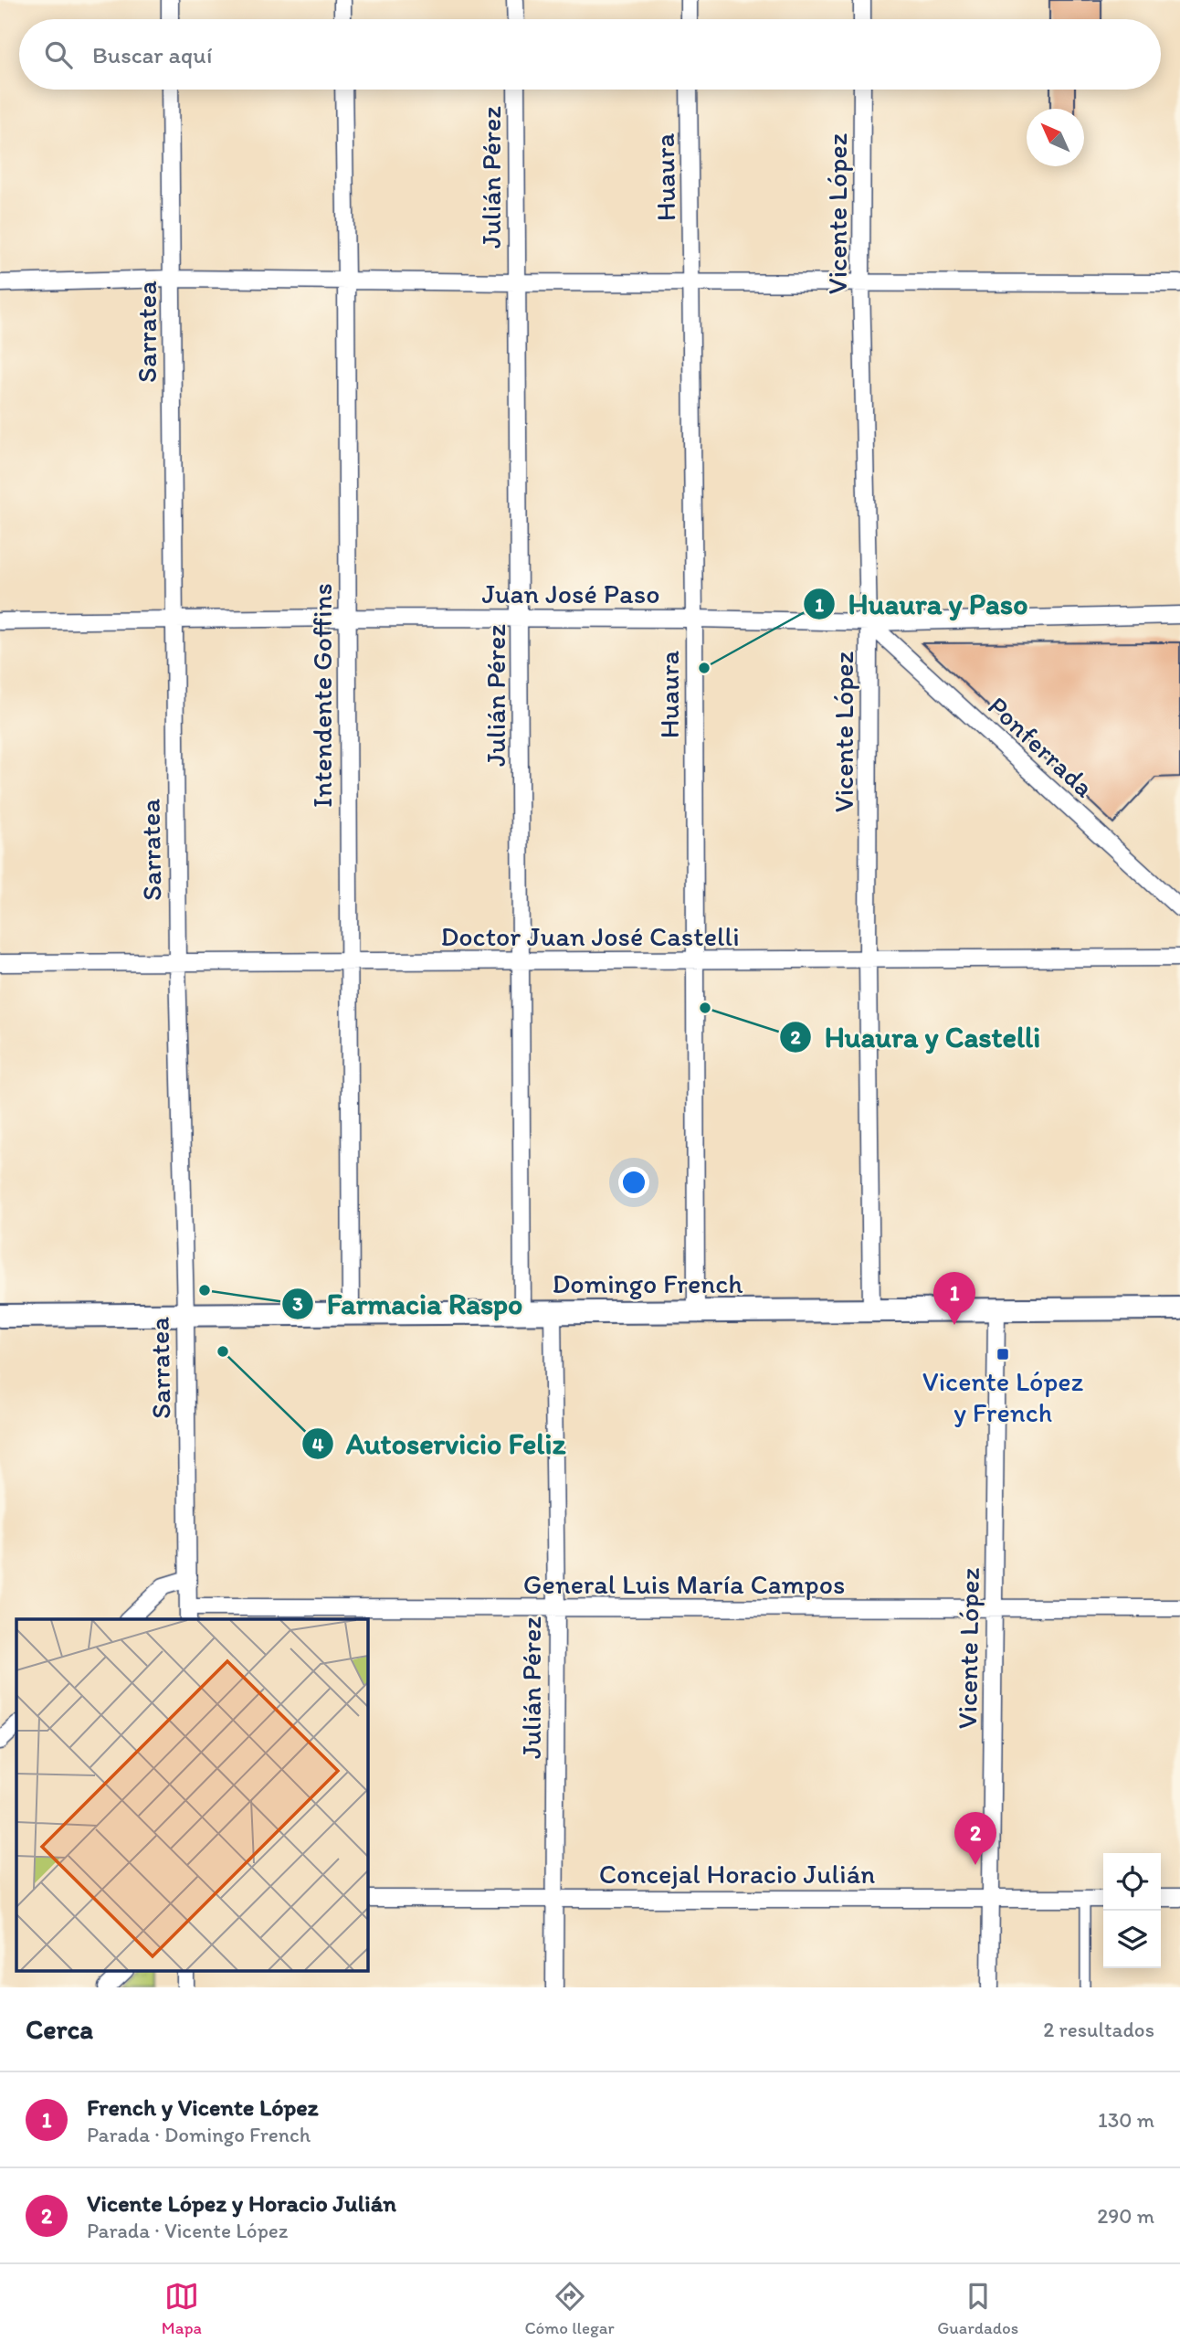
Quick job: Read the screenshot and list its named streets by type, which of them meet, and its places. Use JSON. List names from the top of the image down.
{
  "streets": {
    "street": [
      "Julián Pérez",
      "Huaura",
      "Vicente López",
      "Sarratea",
      "Juan José Paso",
      "Intendente Goffins",
      "Ponferrada",
      "Doctor Juan José Castelli",
      "Domingo French",
      "General Luis María Campos",
      "Concejal Horacio Julián"
    ]
  },
  "crossings": [
    ["Julián Pérez", "Juan José Paso"],
    ["Julián Pérez", "Doctor Juan José Castelli"],
    ["Julián Pérez", "Domingo French"],
    ["Julián Pérez", "General Luis María Campos"],
    ["Julián Pérez", "Concejal Horacio Julián"],
    ["Huaura", "Juan José Paso"],
    ["Huaura", "Doctor Juan José Castelli"],
    ["Huaura", "Domingo French"],
    ["Vicente López", "Juan José Paso"],
    ["Vicente López", "Ponferrada"],
    ["Vicente López", "Doctor Juan José Castelli"],
    ["Vicente López", "Domingo French"],
    ["Vicente López", "General Luis María Campos"],
    ["Vicente López", "Concejal Horacio Julián"],
    ["Sarratea", "Juan José Paso"],
    ["Sarratea", "Doctor Juan José Castelli"],
    ["Sarratea", "Domingo French"],
    ["Sarratea", "General Luis María Campos"],
    ["Juan José Paso", "Intendente Goffins"],
    ["Juan José Paso", "Ponferrada"],
    ["Intendente Goffins", "Doctor Juan José Castelli"],
    ["Intendente Goffins", "Domingo French"]
  ],
  "places": {
    "other": [
      "Huaura y Paso",
      "Huaura y Castelli",
      "Farmacia Raspo",
      "Autoservicio Feliz"
    ],
    "transit": ["Vicente López y French"]
  },
  "north": "top left",
  "page": {
    "search": "Buscar aquí",
    "pins": ["1", "2"],
    "heading": ["Cerca", "2 resultados"],
    "list": [
      {
        "mark": "1",
        "name": "French y Vicente López",
        "note": "Parada · Domingo French",
        "value": "130 m"
      },
      {
        "mark": "2",
        "name": "Vicente López y Horacio Julián",
        "note": "Parada · Vicente López",
        "value": "290 m"
      }
    ],
    "nav": ["Mapa", "Cómo llegar", "Guardados"]
  }
}
